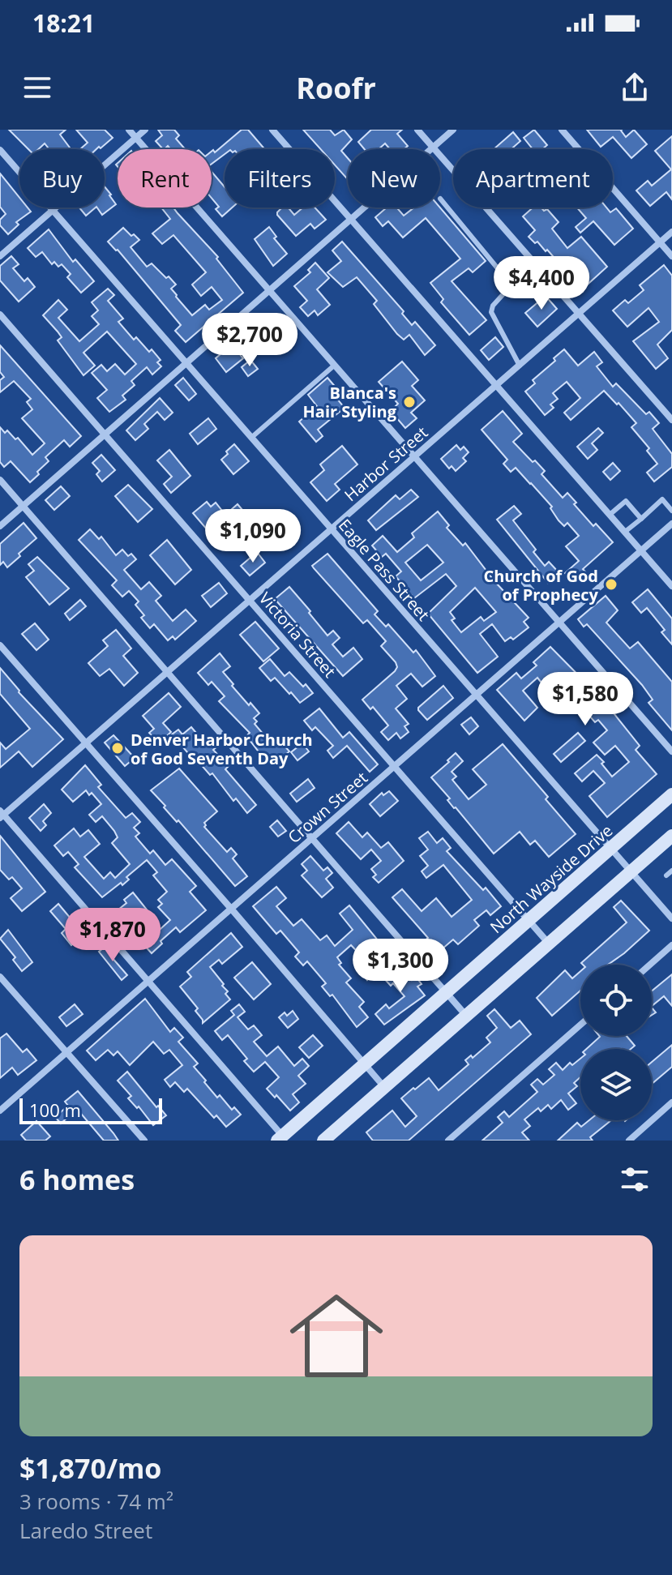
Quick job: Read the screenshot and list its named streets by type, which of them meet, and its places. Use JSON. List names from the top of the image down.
{
  "streets": {
    "main road": ["North Wayside Drive"],
    "street": [
      "Harbor Street",
      "Eagle Pass Street",
      "Victoria Street",
      "Crown Street"
    ]
  },
  "crossings": [
    ["Harbor Street", "Eagle Pass Street"],
    ["Harbor Street", "Victoria Street"],
    ["Eagle Pass Street", "Crown Street"],
    ["Eagle Pass Street", "North Wayside Drive"],
    ["Victoria Street", "Crown Street"],
    ["Victoria Street", "North Wayside Drive"]
  ],
  "places": ["Blanca's Hair Styling", "Church of God of Prophecy", "Denver Harbor Church of God Seventh Day"],
  "scale_bar": "100 m",
  "page": {
    "status": "18:21",
    "header": "Roofr",
    "chip": [
      "Buy",
      "Rent",
      "Filters",
      "New",
      "Apartment"
    ],
    "price": [
      "$4,400",
      "$2,700",
      "$1,090",
      "$1,580",
      "$1,870",
      "$1,300"
    ],
    "scale": "100 m",
    "heading": "6 homes",
    "list": [
      {
        "name": "$1,870/mo",
        "note": "3 rooms · 74 m² · Laredo Street"
      }
    ]
  }
}
